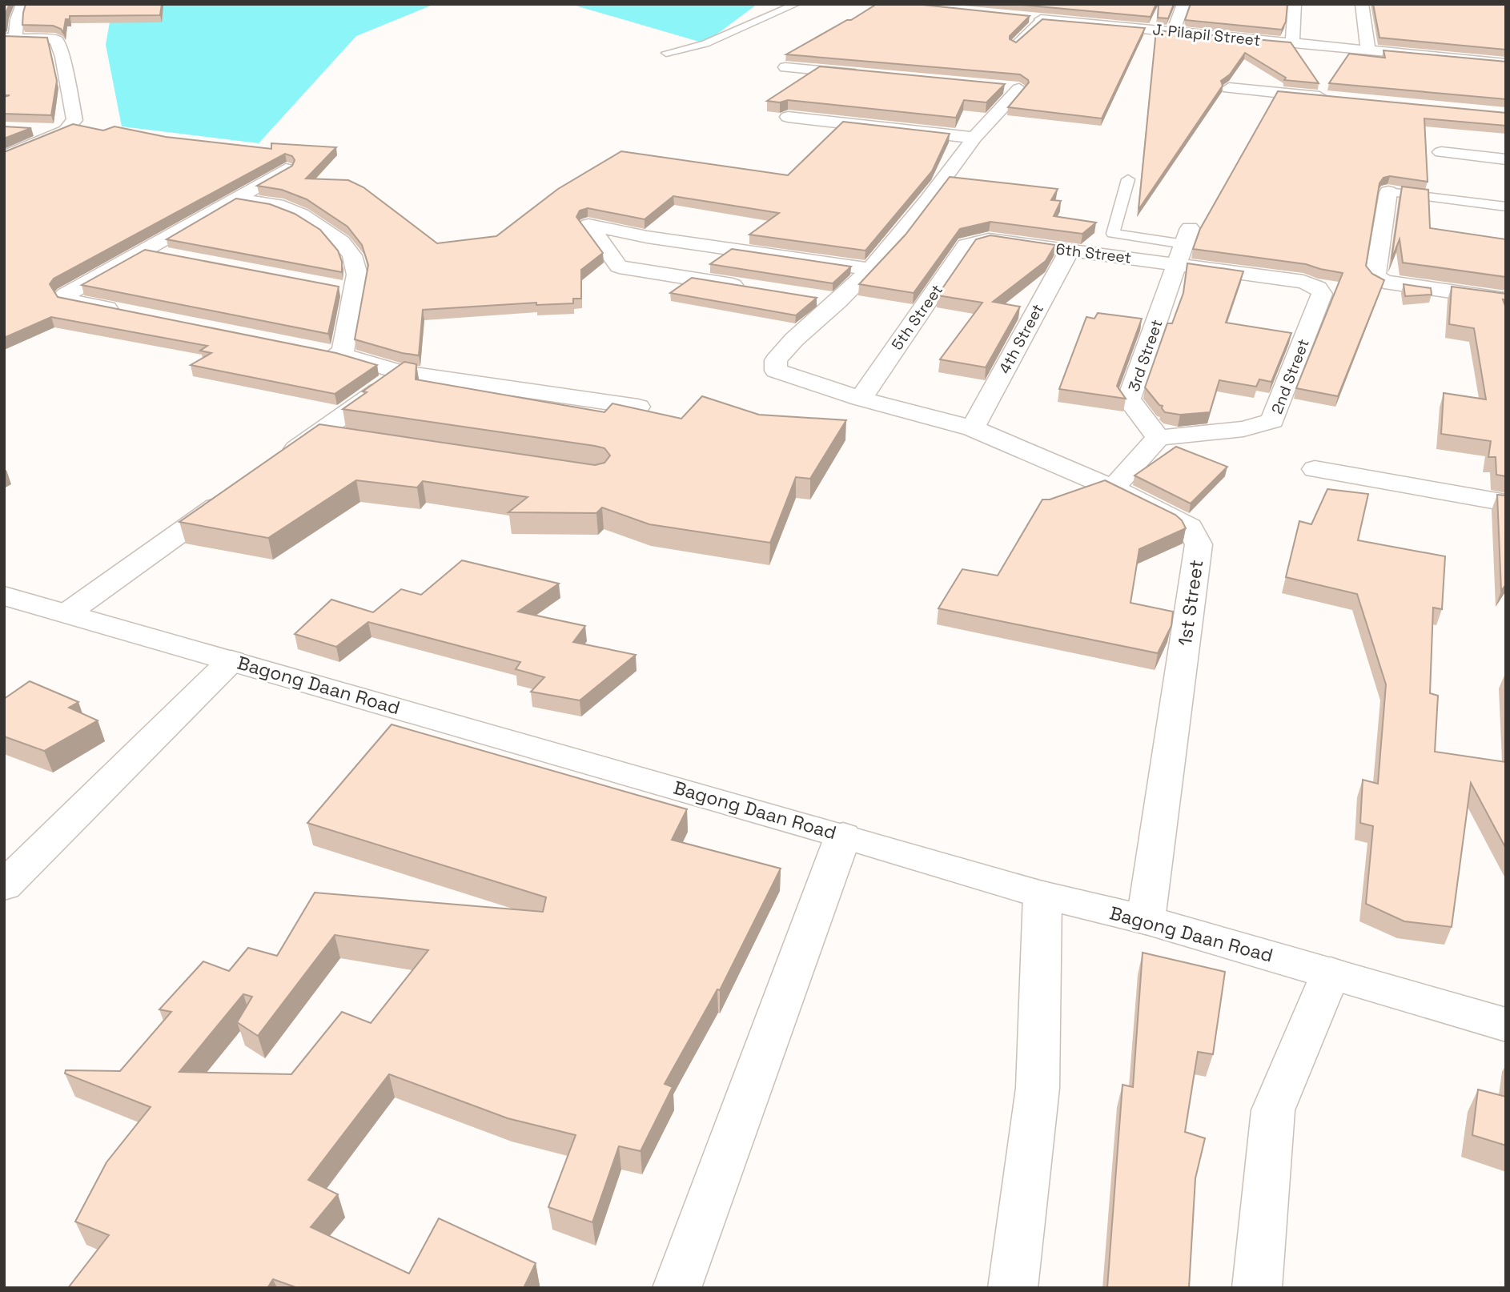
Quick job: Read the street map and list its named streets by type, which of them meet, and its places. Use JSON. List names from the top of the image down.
{
  "streets": {
    "street": [
      "J. Pilapil Street",
      "6th Street",
      "5th Street",
      "4th Street",
      "3rd Street",
      "2nd Street",
      "1st Street",
      "Bagong Daan Road"
    ]
  },
  "crossings": [
    ["6th Street", "5th Street"],
    ["6th Street", "4th Street"],
    ["6th Street", "3rd Street"],
    ["6th Street", "2nd Street"],
    ["5th Street", "1st Street"],
    ["4th Street", "1st Street"],
    ["3rd Street", "2nd Street"],
    ["1st Street", "Bagong Daan Road"]
  ]
}
